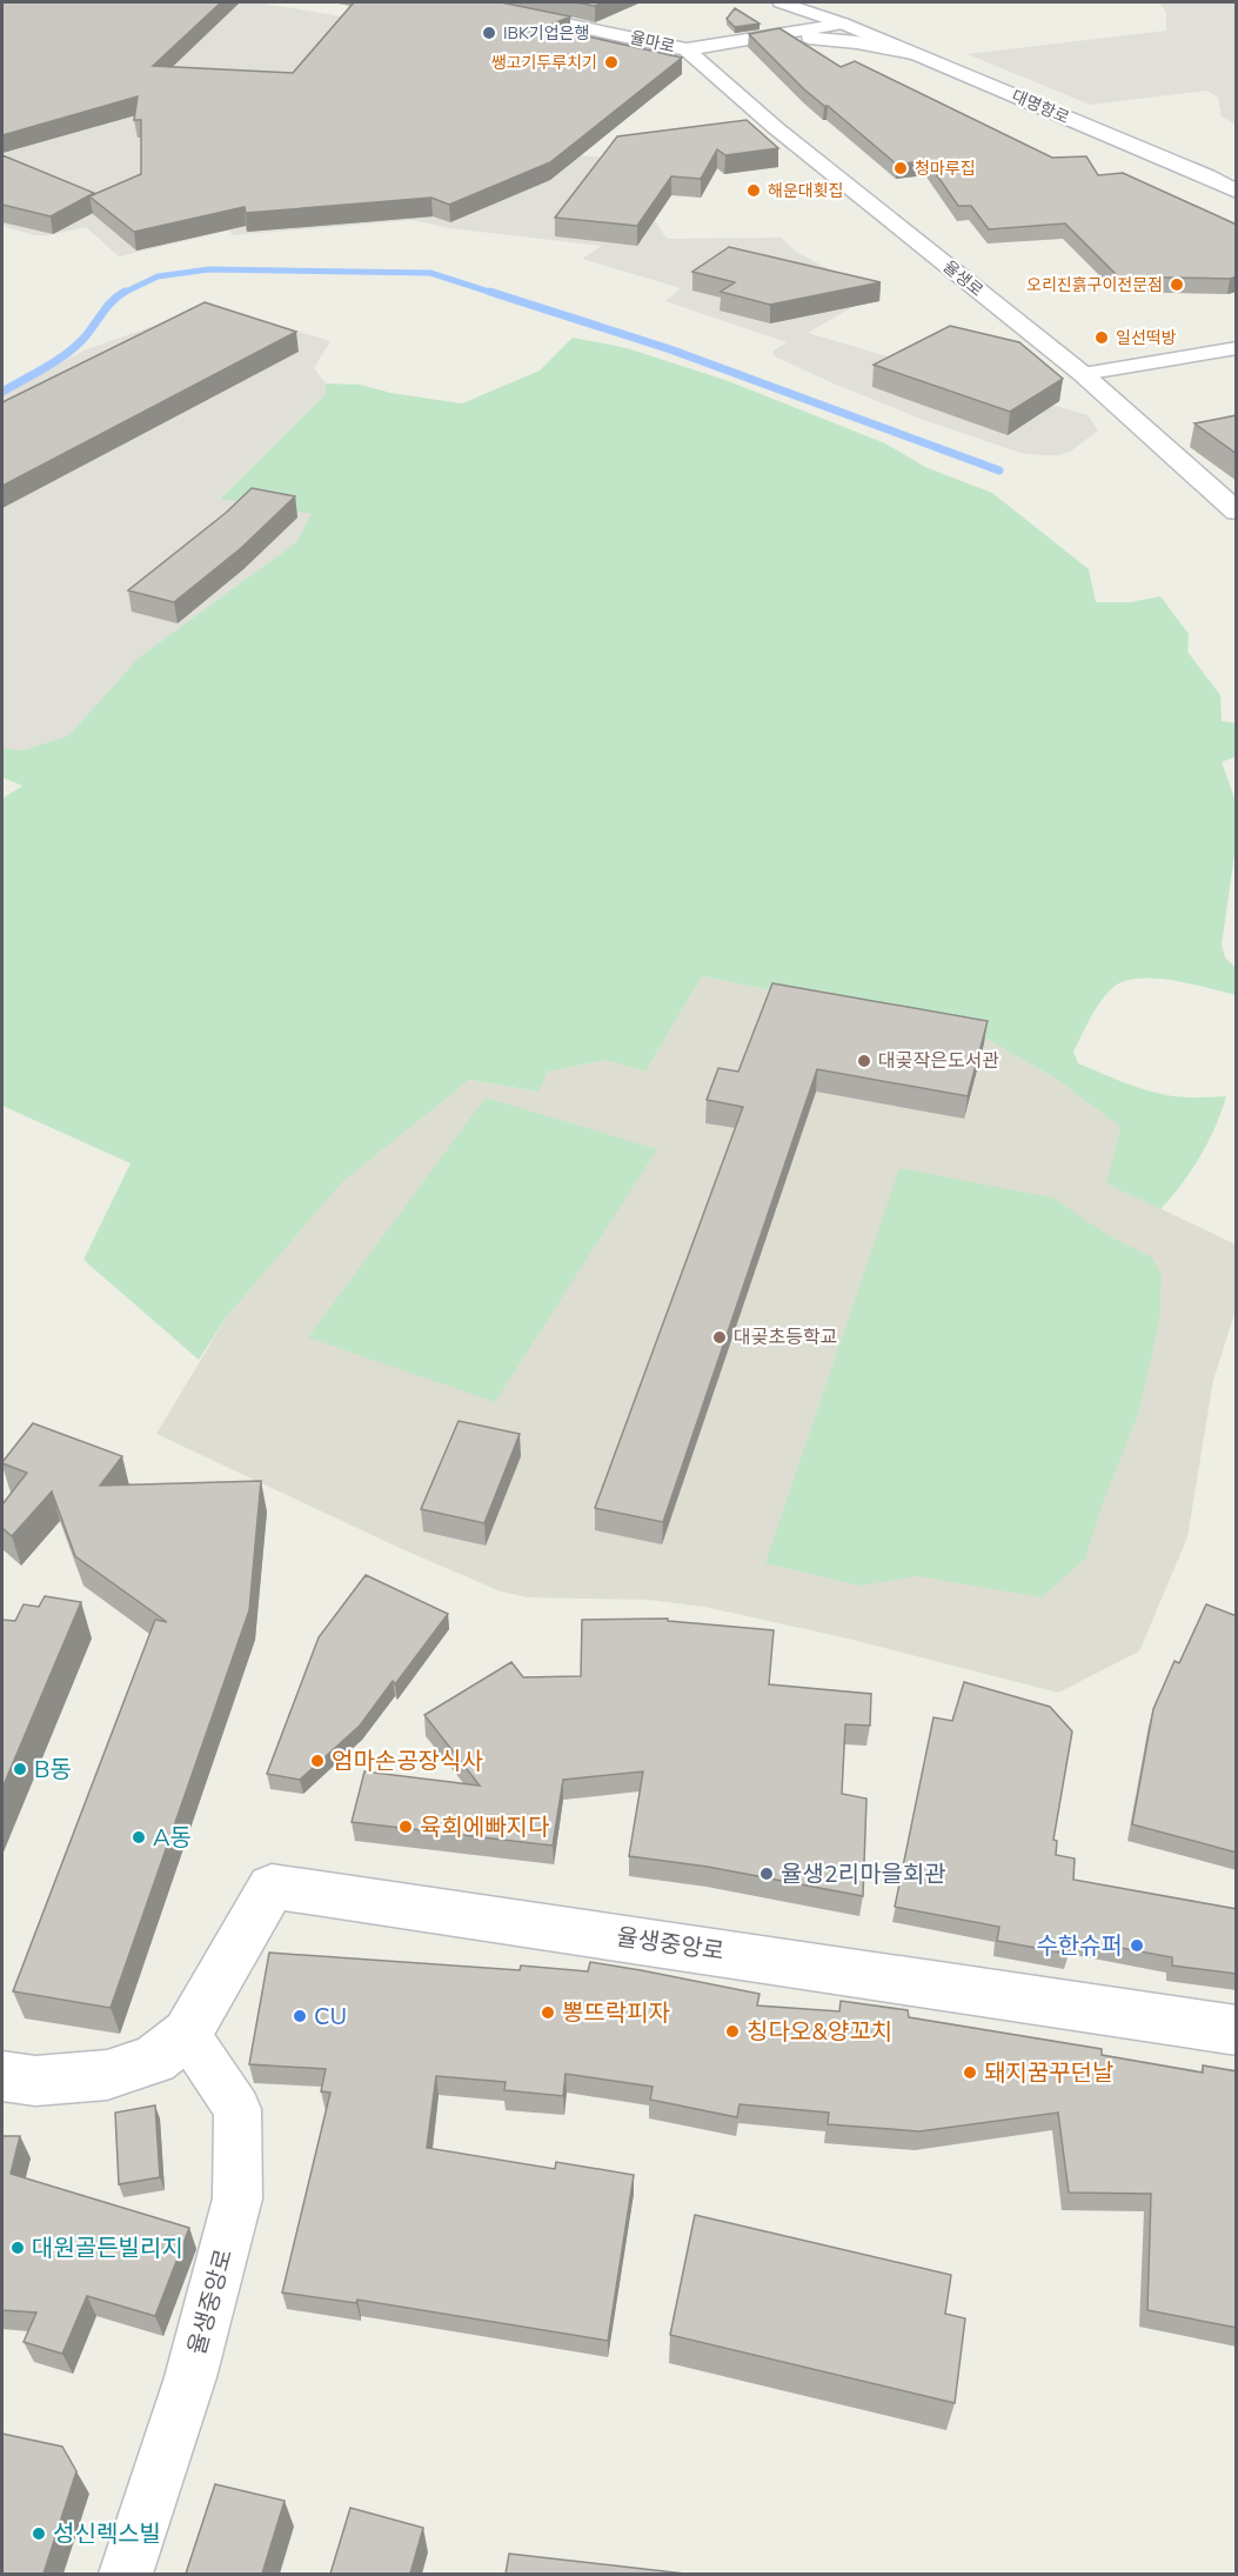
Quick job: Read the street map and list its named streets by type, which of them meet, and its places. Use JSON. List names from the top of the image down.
{
  "streets": {
    "street": [
      "율마로",
      "대명항로",
      "율생로",
      "율생중앙로"
    ]
  },
  "crossings": [
    ["율마로", "대명항로"],
    ["율마로", "율생로"]
  ],
  "places": [
    "IBK기업은행",
    "쌩고기두루치기",
    "청마루집",
    "해운대횟집",
    "오리진흙구이전문점",
    "일선떡방",
    "대곶작은도서관",
    "대곶초등학교",
    "엄마손공장식사",
    "B동",
    "육회에빠지다",
    "A동",
    "율생2리마을회관",
    "수한슈퍼",
    "뽕뜨락피자",
    "CU",
    "칭다오&양꼬치",
    "돼지꿈꾸던날",
    "대원골든빌리지",
    "성신렉스빌"
  ]
}
